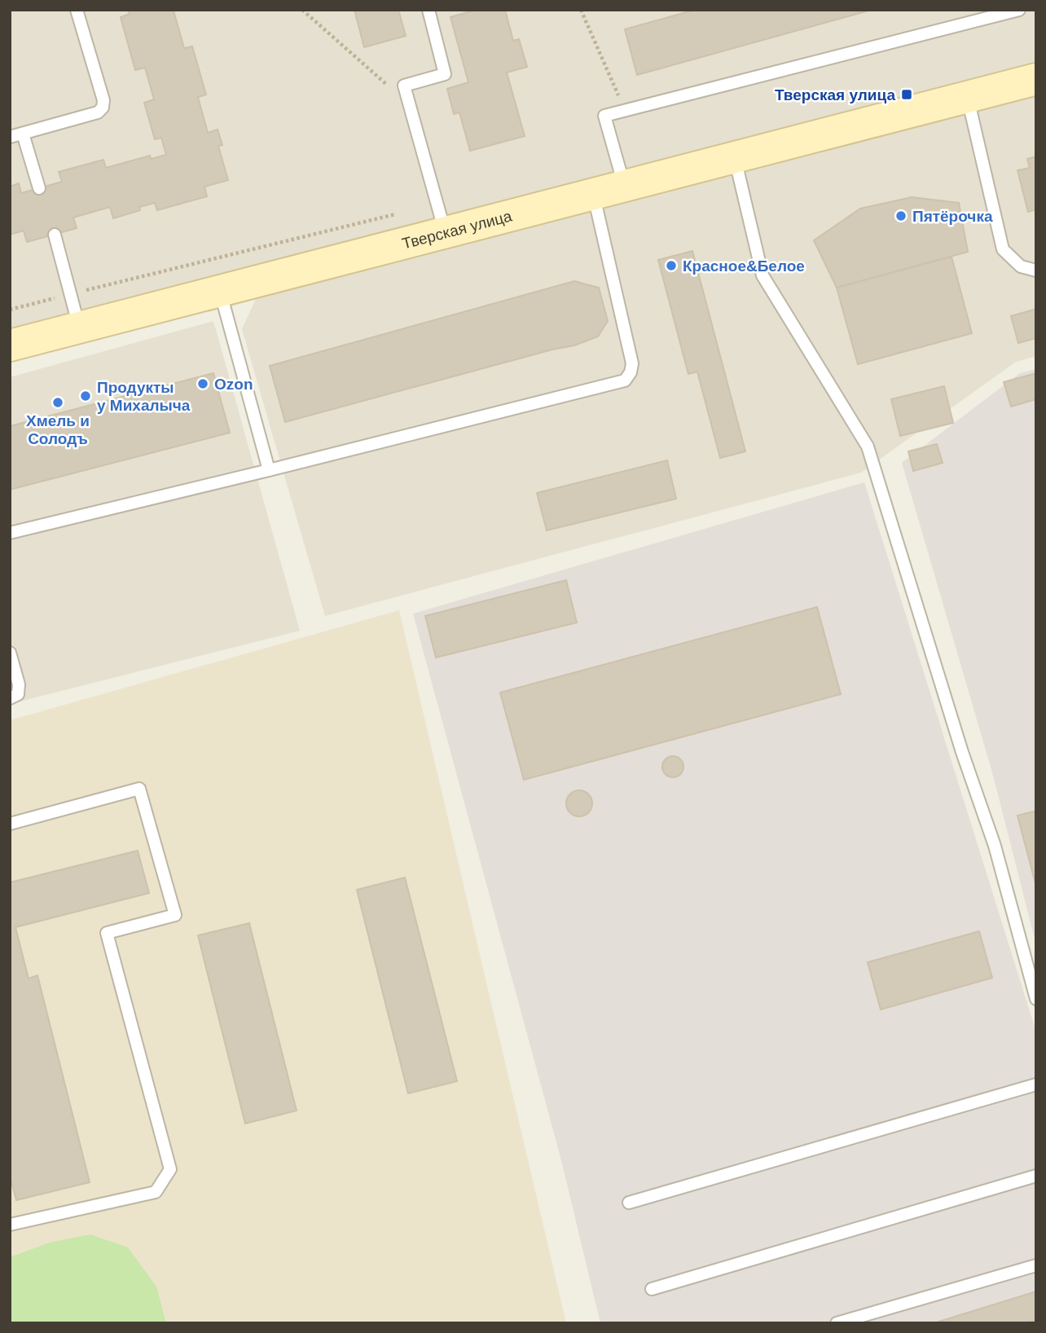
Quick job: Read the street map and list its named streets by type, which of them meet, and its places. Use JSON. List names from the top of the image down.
{
  "streets": {
    "main road": ["Тверская улица"]
  },
  "places": {
    "transit": ["Тверская улица"],
    "other": [
      "Пятёрочка",
      "Красное&Белое",
      "Ozon",
      "Продукты у Михалыча",
      "Хмель и Солодъ"
    ]
  }
}
